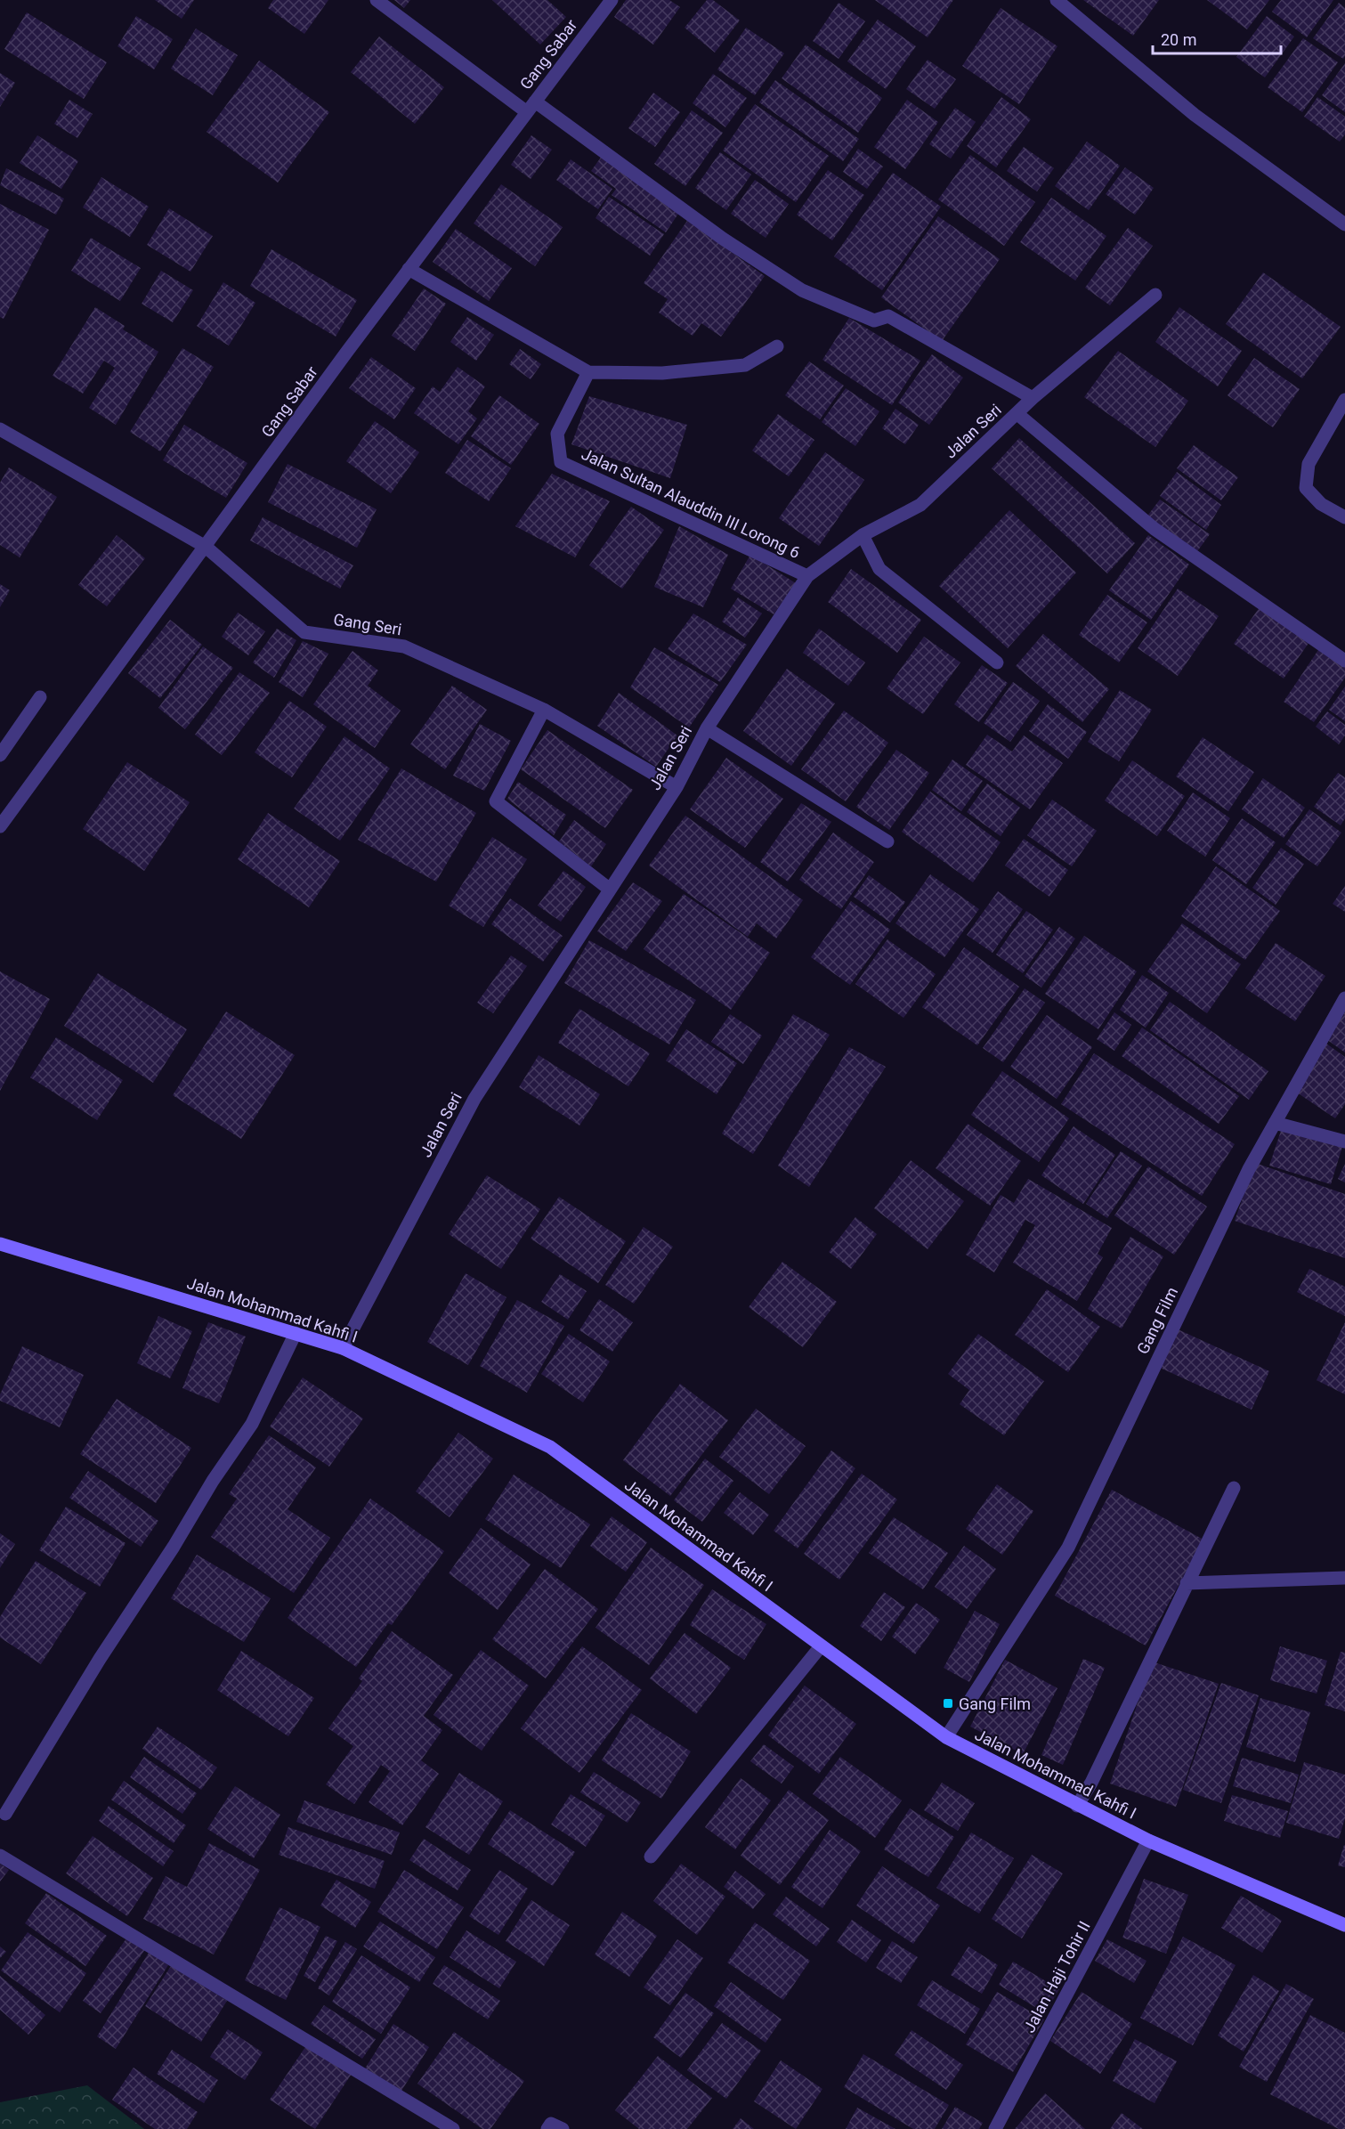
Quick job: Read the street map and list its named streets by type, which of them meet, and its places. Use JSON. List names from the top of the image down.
{
  "streets": {
    "main road": ["Jalan Mohammad Kahfi I"],
    "street": [
      "Gang Sabar",
      "Jalan Seri",
      "Jalan Sultan Alauddin III Lorong 6",
      "Gang Seri",
      "Gang Film",
      "Jalan Haji Tohir II"
    ]
  },
  "crossings": [
    ["Gang Sabar", "Gang Seri"],
    ["Jalan Seri", "Jalan Sultan Alauddin III Lorong 6"],
    ["Jalan Seri", "Gang Seri"],
    ["Jalan Seri", "Jalan Mohammad Kahfi I"],
    ["Jalan Mohammad Kahfi I", "Gang Film"],
    ["Jalan Mohammad Kahfi I", "Jalan Haji Tohir II"]
  ],
  "places": {
    "transit": ["Gang Film"]
  },
  "scale_bar": "20 m"
}
